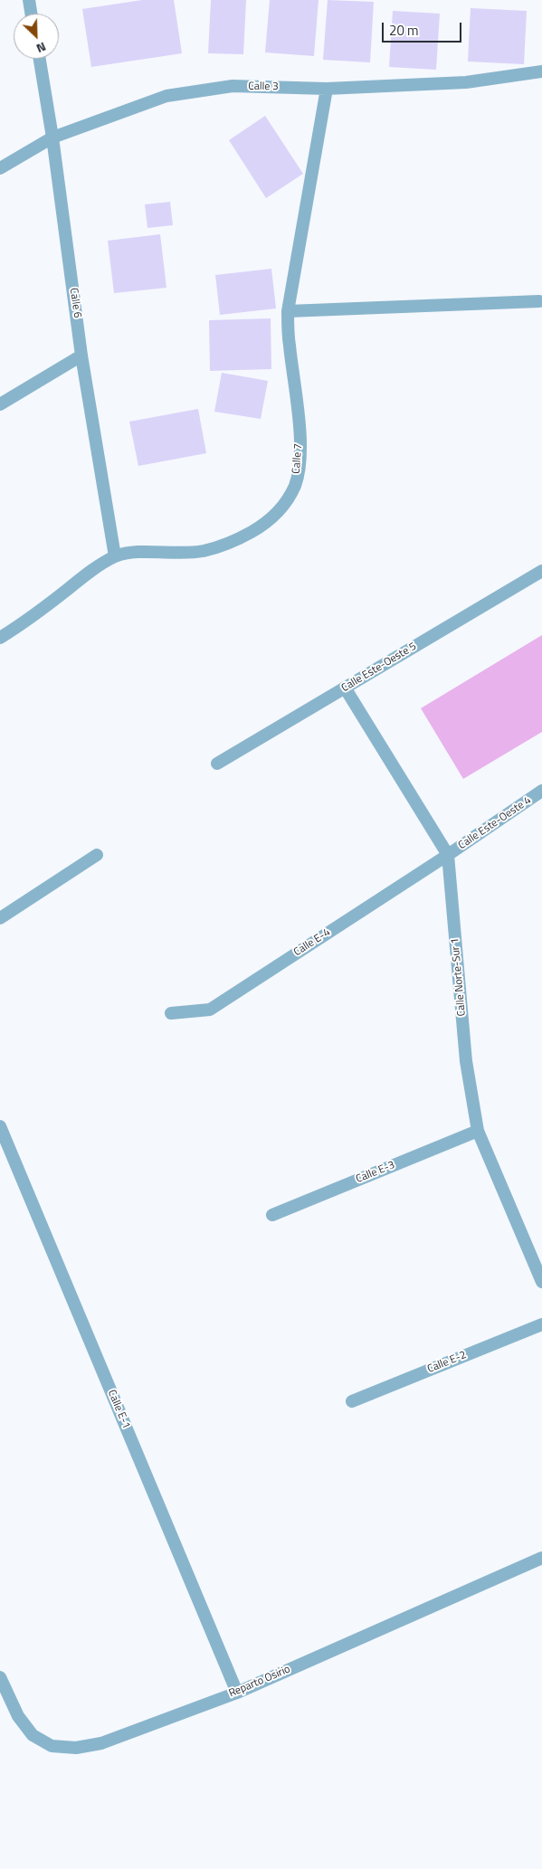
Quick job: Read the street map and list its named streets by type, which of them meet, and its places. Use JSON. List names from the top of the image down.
{
  "streets": {
    "street": [
      "Calle 3",
      "Calle 6",
      "Calle 7",
      "Calle Este-Oeste 5",
      "Calle Este-Oeste 4",
      "Calle E-4",
      "Calle Norte-Sur 1",
      "Calle E-3",
      "Calle E-2",
      "Calle E-1",
      "Reparto Osirio"
    ]
  },
  "crossings": [
    ["Calle 3", "Calle 6"],
    ["Calle 3", "Calle 7"],
    ["Calle 6", "Calle 7"],
    ["Calle Este-Oeste 5", "Calle Norte-Sur 1"],
    ["Calle Este-Oeste 4", "Calle E-4"],
    ["Calle Este-Oeste 4", "Calle Norte-Sur 1"],
    ["Calle E-4", "Calle Norte-Sur 1"],
    ["Calle Norte-Sur 1", "Calle E-3"],
    ["Calle E-1", "Reparto Osirio"]
  ],
  "scale_bar": "20 m",
  "north": "bottom right"
}
